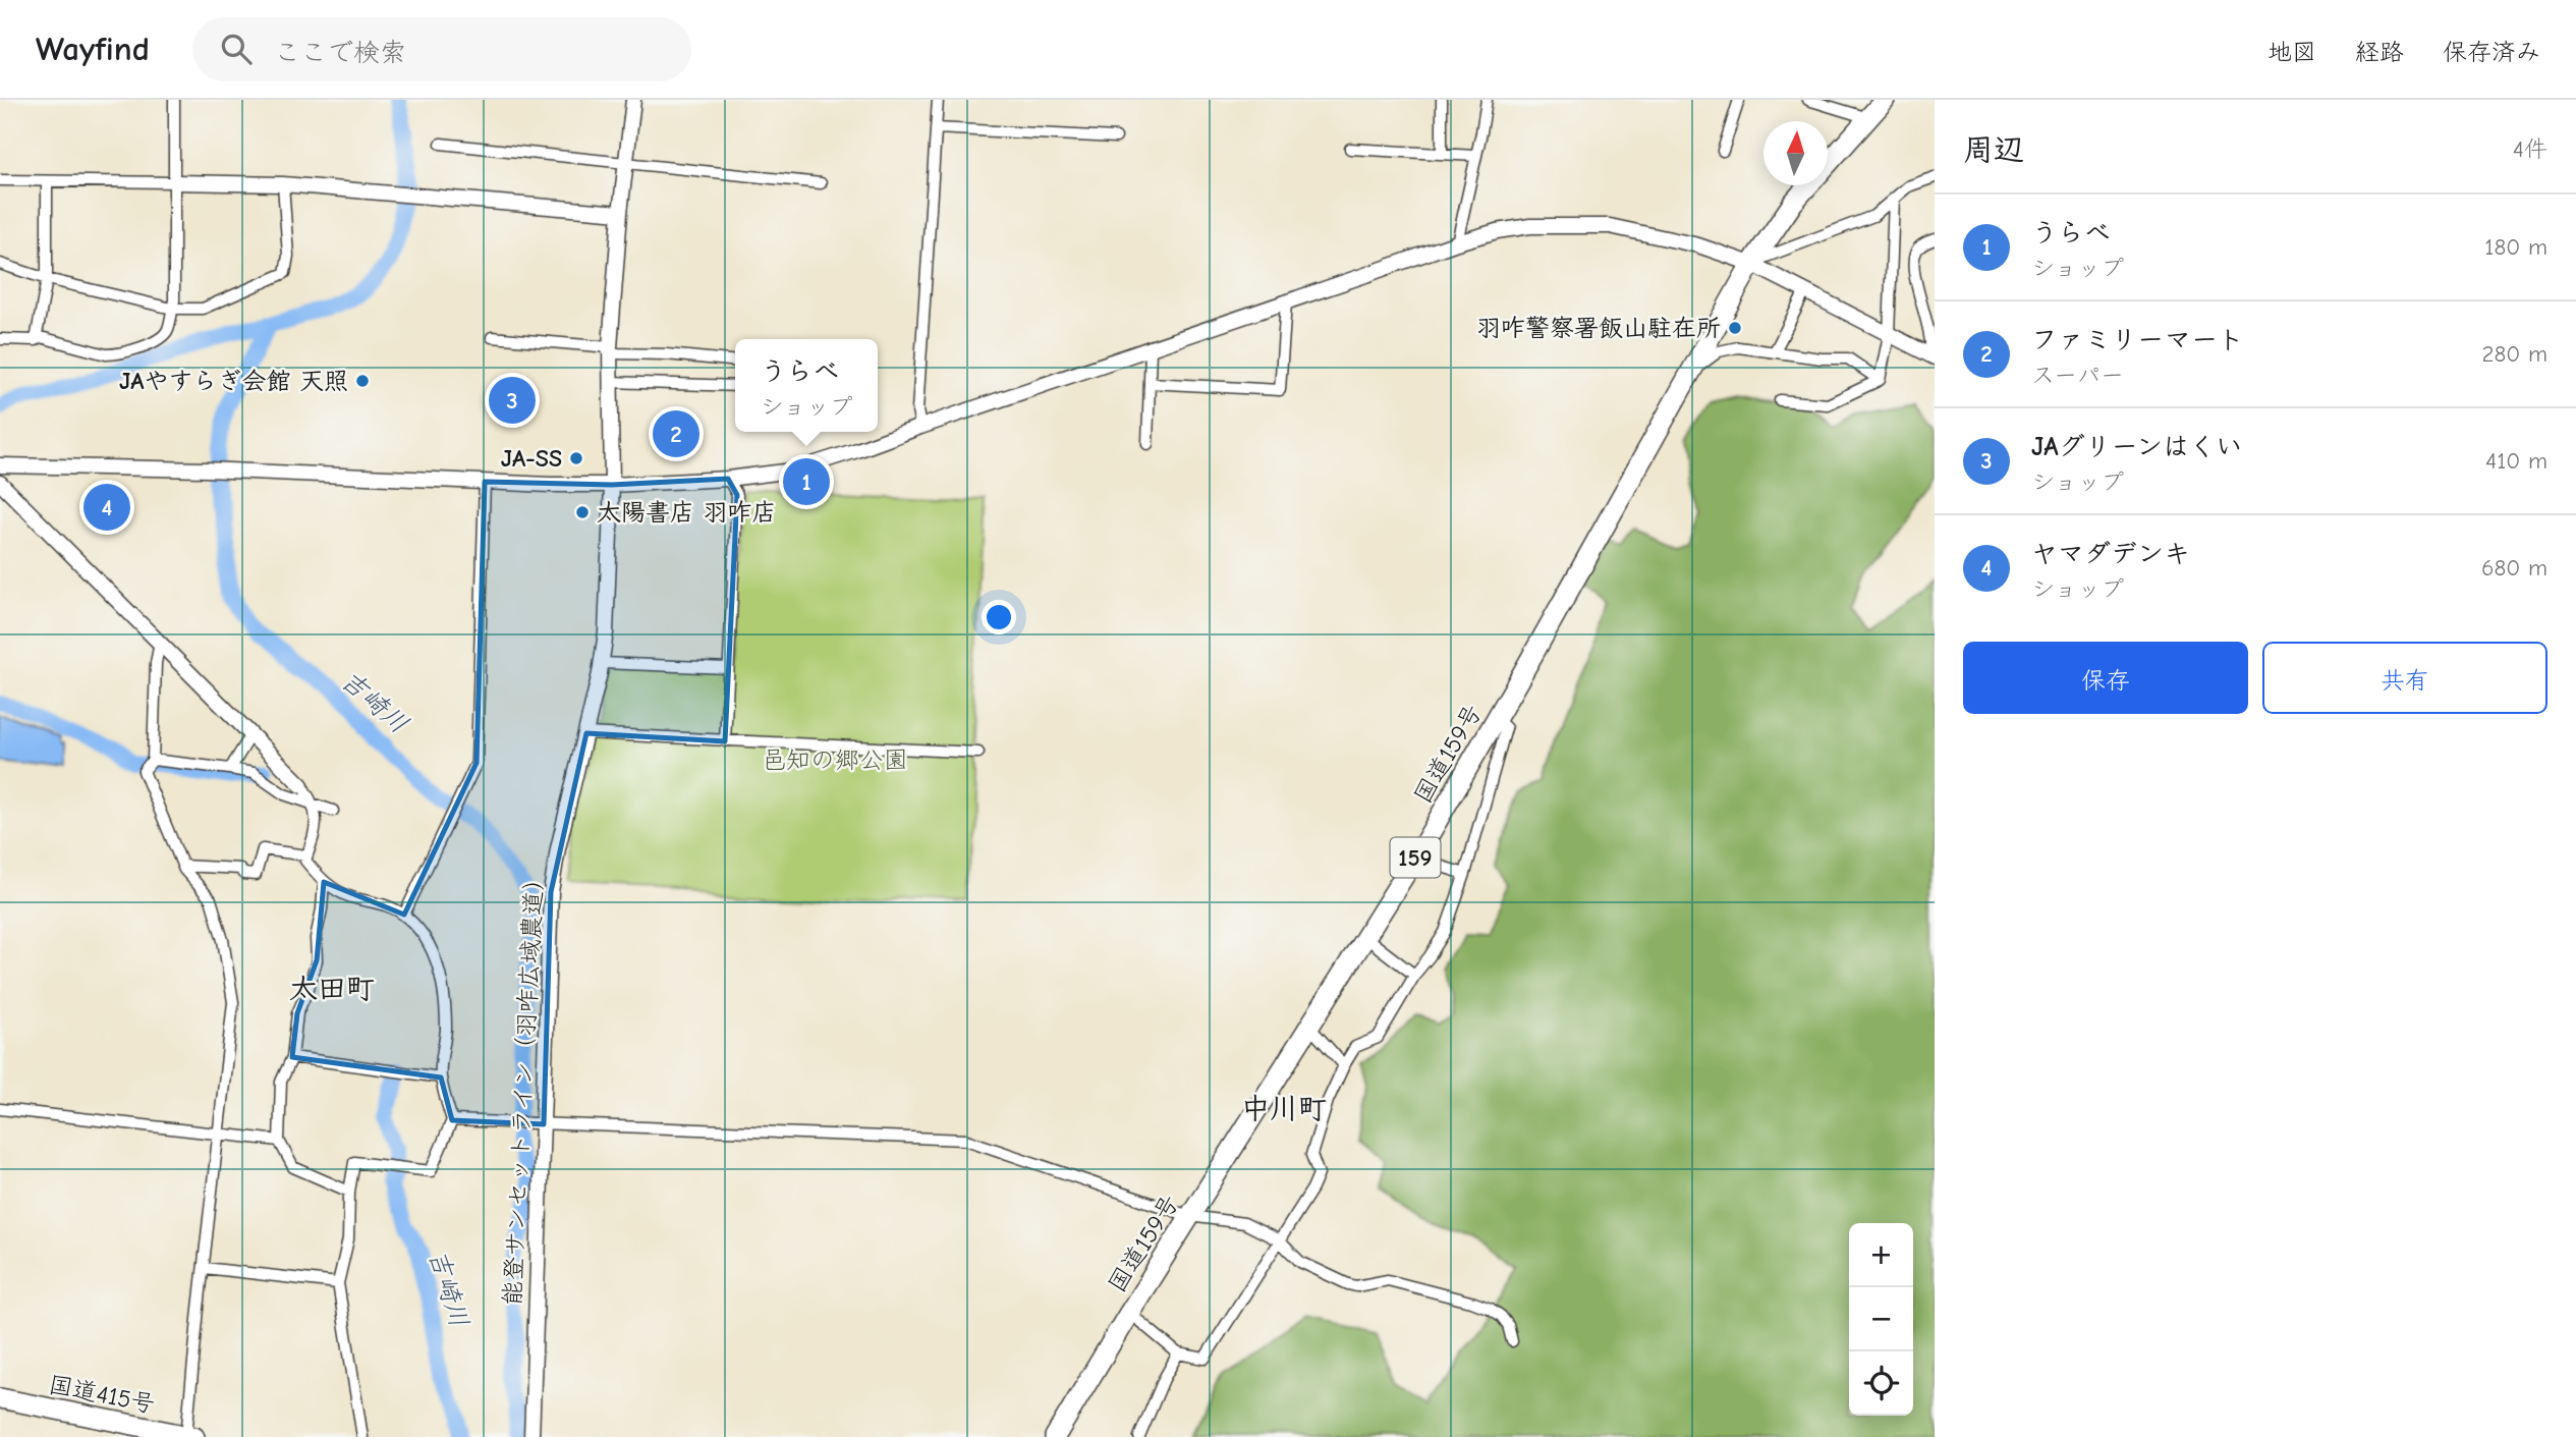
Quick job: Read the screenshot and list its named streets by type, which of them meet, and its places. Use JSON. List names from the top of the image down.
{
  "streets": {
    "highway": ["国道159号", "159", "国道415号"],
    "street": ["能登サンセットライン（羽咋広域農道）"]
  },
  "districts": ["太田町", "中川町"],
  "water": ["吉崎川"],
  "parks": ["邑知の郷公園"],
  "places": [
    "羽咋警察署飯山駐在所",
    "JAやすらぎ会館 天照",
    "JA-SS",
    "太陽書店 羽咋店"
  ],
  "north": "top",
  "page": {
    "header": "Wayfind",
    "search": "ここで検索",
    "nav": ["地図", "経路", "保存済み"],
    "heading": ["周辺", "4件"],
    "list": [
      {
        "mark": "1",
        "name": "うらべ",
        "note": "ショップ",
        "value": "180 m"
      },
      {
        "mark": "2",
        "name": "ファミリーマート",
        "note": "スーパー",
        "value": "280 m"
      },
      {
        "mark": "3",
        "name": "JAグリーンはくい",
        "note": "ショップ",
        "value": "410 m"
      },
      {
        "mark": "4",
        "name": "ヤマダデンキ",
        "note": "ショップ",
        "value": "680 m"
      }
    ],
    "popup": ["うらべ", "ショップ"],
    "pins": [
      "3",
      "2",
      "1",
      "4"
    ],
    "buttons": ["保存", "共有"],
    "map_buttons": ["+", "−"]
  }
}
